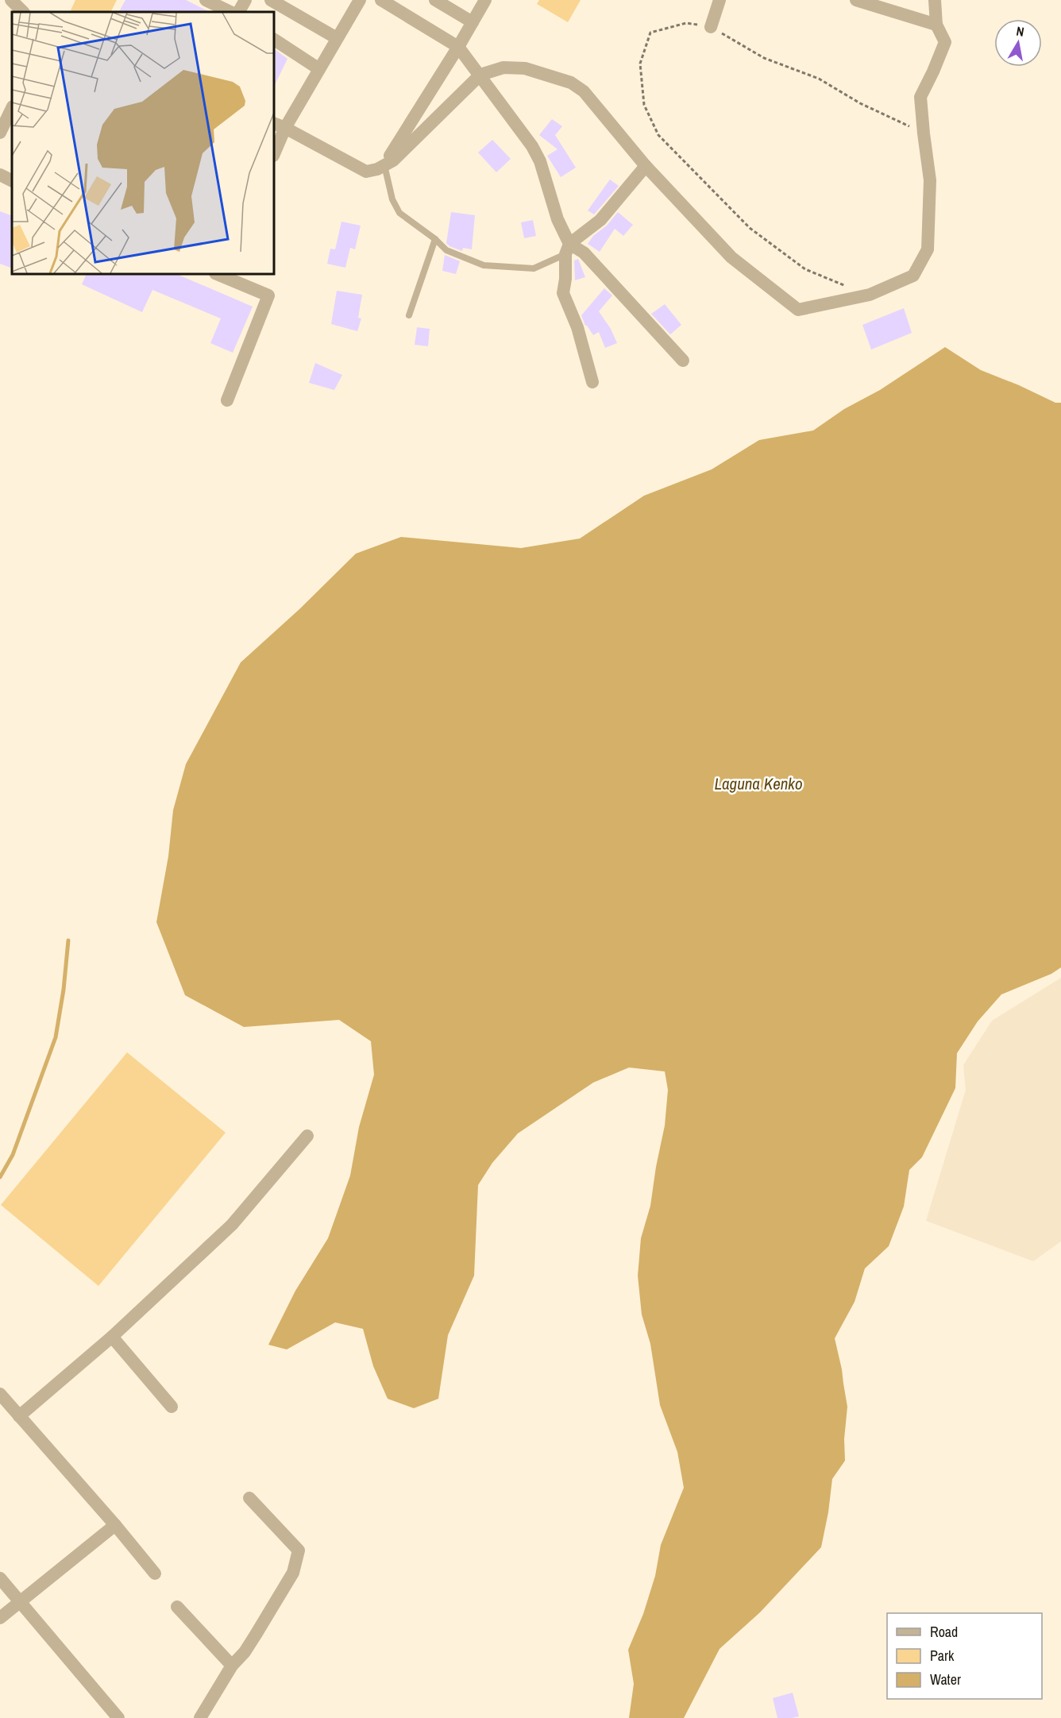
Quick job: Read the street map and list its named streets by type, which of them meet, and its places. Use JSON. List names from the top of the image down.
{
  "water": ["Laguna Kenko"],
  "legend": ["Road", "Park", "Water"],
  "north": "top"
}
